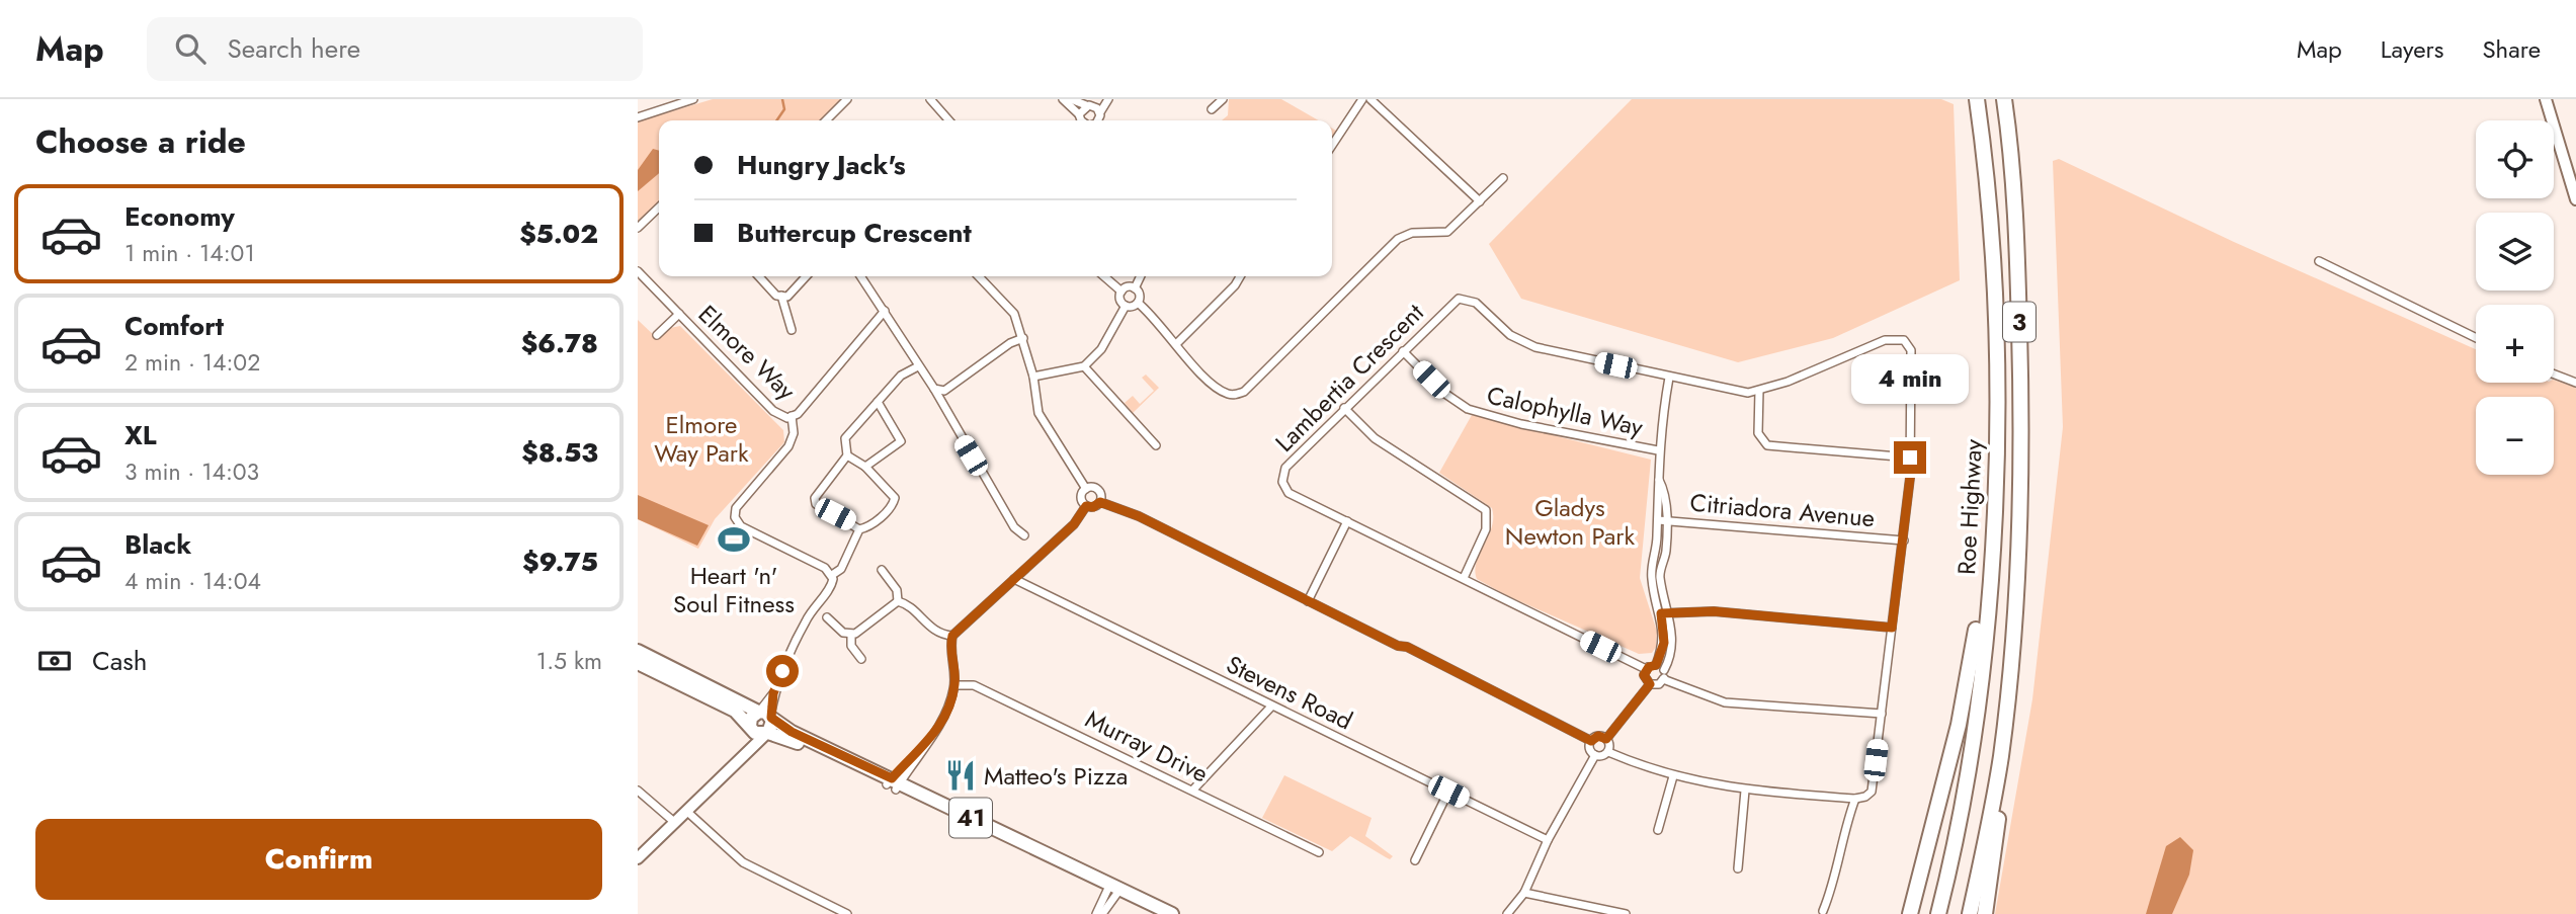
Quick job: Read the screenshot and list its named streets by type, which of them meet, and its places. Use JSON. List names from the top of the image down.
{
  "streets": {
    "highway": ["3", "Roe Highway"],
    "main road": ["41"],
    "street": [
      "Elmore Way",
      "Lambertia Crescent",
      "Calophylla Way",
      "Citriadora Avenue",
      "Stevens Road",
      "Murray Drive"
    ]
  },
  "crossings": [
    ["Lambertia Crescent", "Calophylla Way"]
  ],
  "parks": ["Elmore Way Park", "Gladys Newton Park"],
  "places": {
    "sports": ["Heart 'n' Soul Fitness"],
    "restaurant": ["Matteo's Pizza"]
  },
  "page": {
    "header": "Map",
    "search": "Search here",
    "nav": ["Map", "Layers", "Share"],
    "heading": "Choose a ride",
    "map_buttons": ["+", "−"],
    "banner": ["Hungry Jack's", "Buttercup Crescent"],
    "list": [
      {
        "name": "Economy",
        "note": "1 min · 14:01",
        "value": "$5.02"
      },
      {
        "name": "Comfort",
        "note": "2 min · 14:02",
        "value": "$6.78"
      },
      {
        "name": "XL",
        "note": "3 min · 14:03",
        "value": "$8.53"
      },
      {
        "name": "Black",
        "note": "4 min · 14:04",
        "value": "$9.75"
      }
    ],
    "bubble": "4 min",
    "pay": ["Cash", "1.5 km"],
    "buttons": "Confirm"
  }
}
